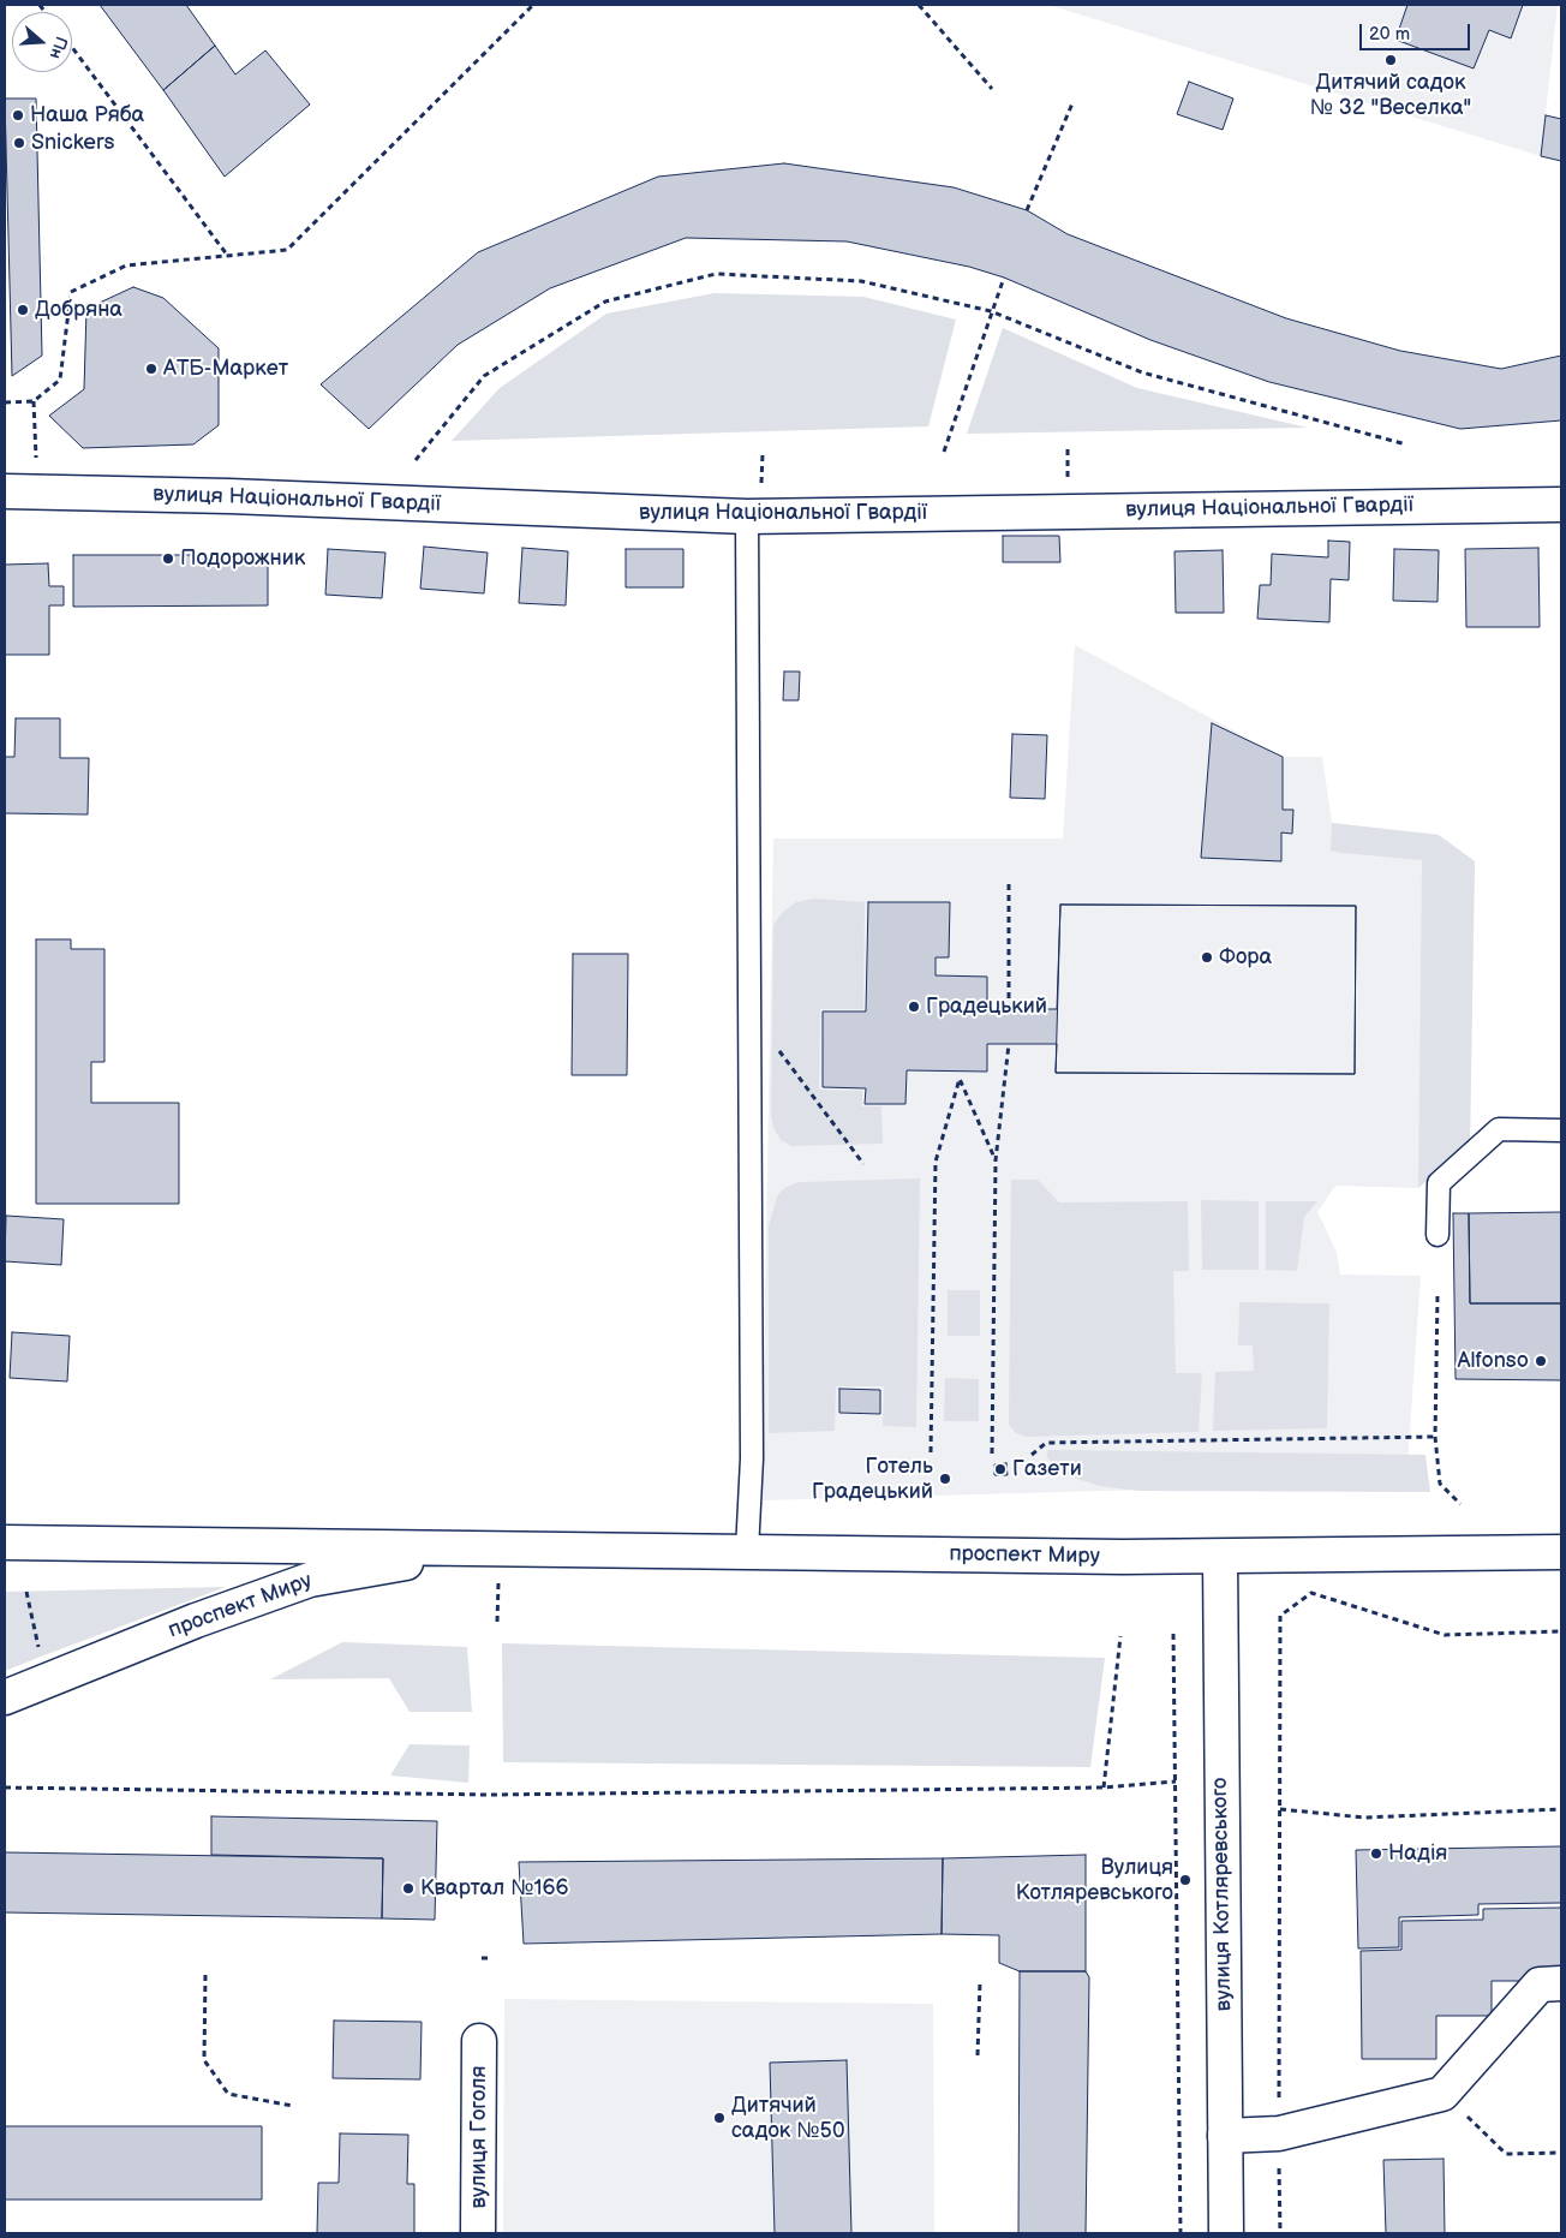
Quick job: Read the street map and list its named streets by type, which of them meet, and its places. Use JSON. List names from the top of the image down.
{
  "streets": {
    "street": [
      "вулиця Національної Гвардії",
      "проспект Миру",
      "вулиця Котляревського",
      "вулиця Гоголя"
    ]
  },
  "crossings": [
    ["проспект Миру", "вулиця Котляревського"]
  ],
  "places": [
    "Дитячий садок № 32 \"Веселка\"",
    "Наша Ряба",
    "Snickers",
    "Добряна",
    "АТБ-Маркет",
    "Подорожник",
    "Фора",
    "Градецький",
    "Alfonso",
    "Газети",
    "Готель Градецький",
    "Надія",
    "Вулиця Котляревського",
    "Квартал №166",
    "Дитячий садок №50"
  ],
  "scale_bar": "20 m",
  "north": "right"
}
